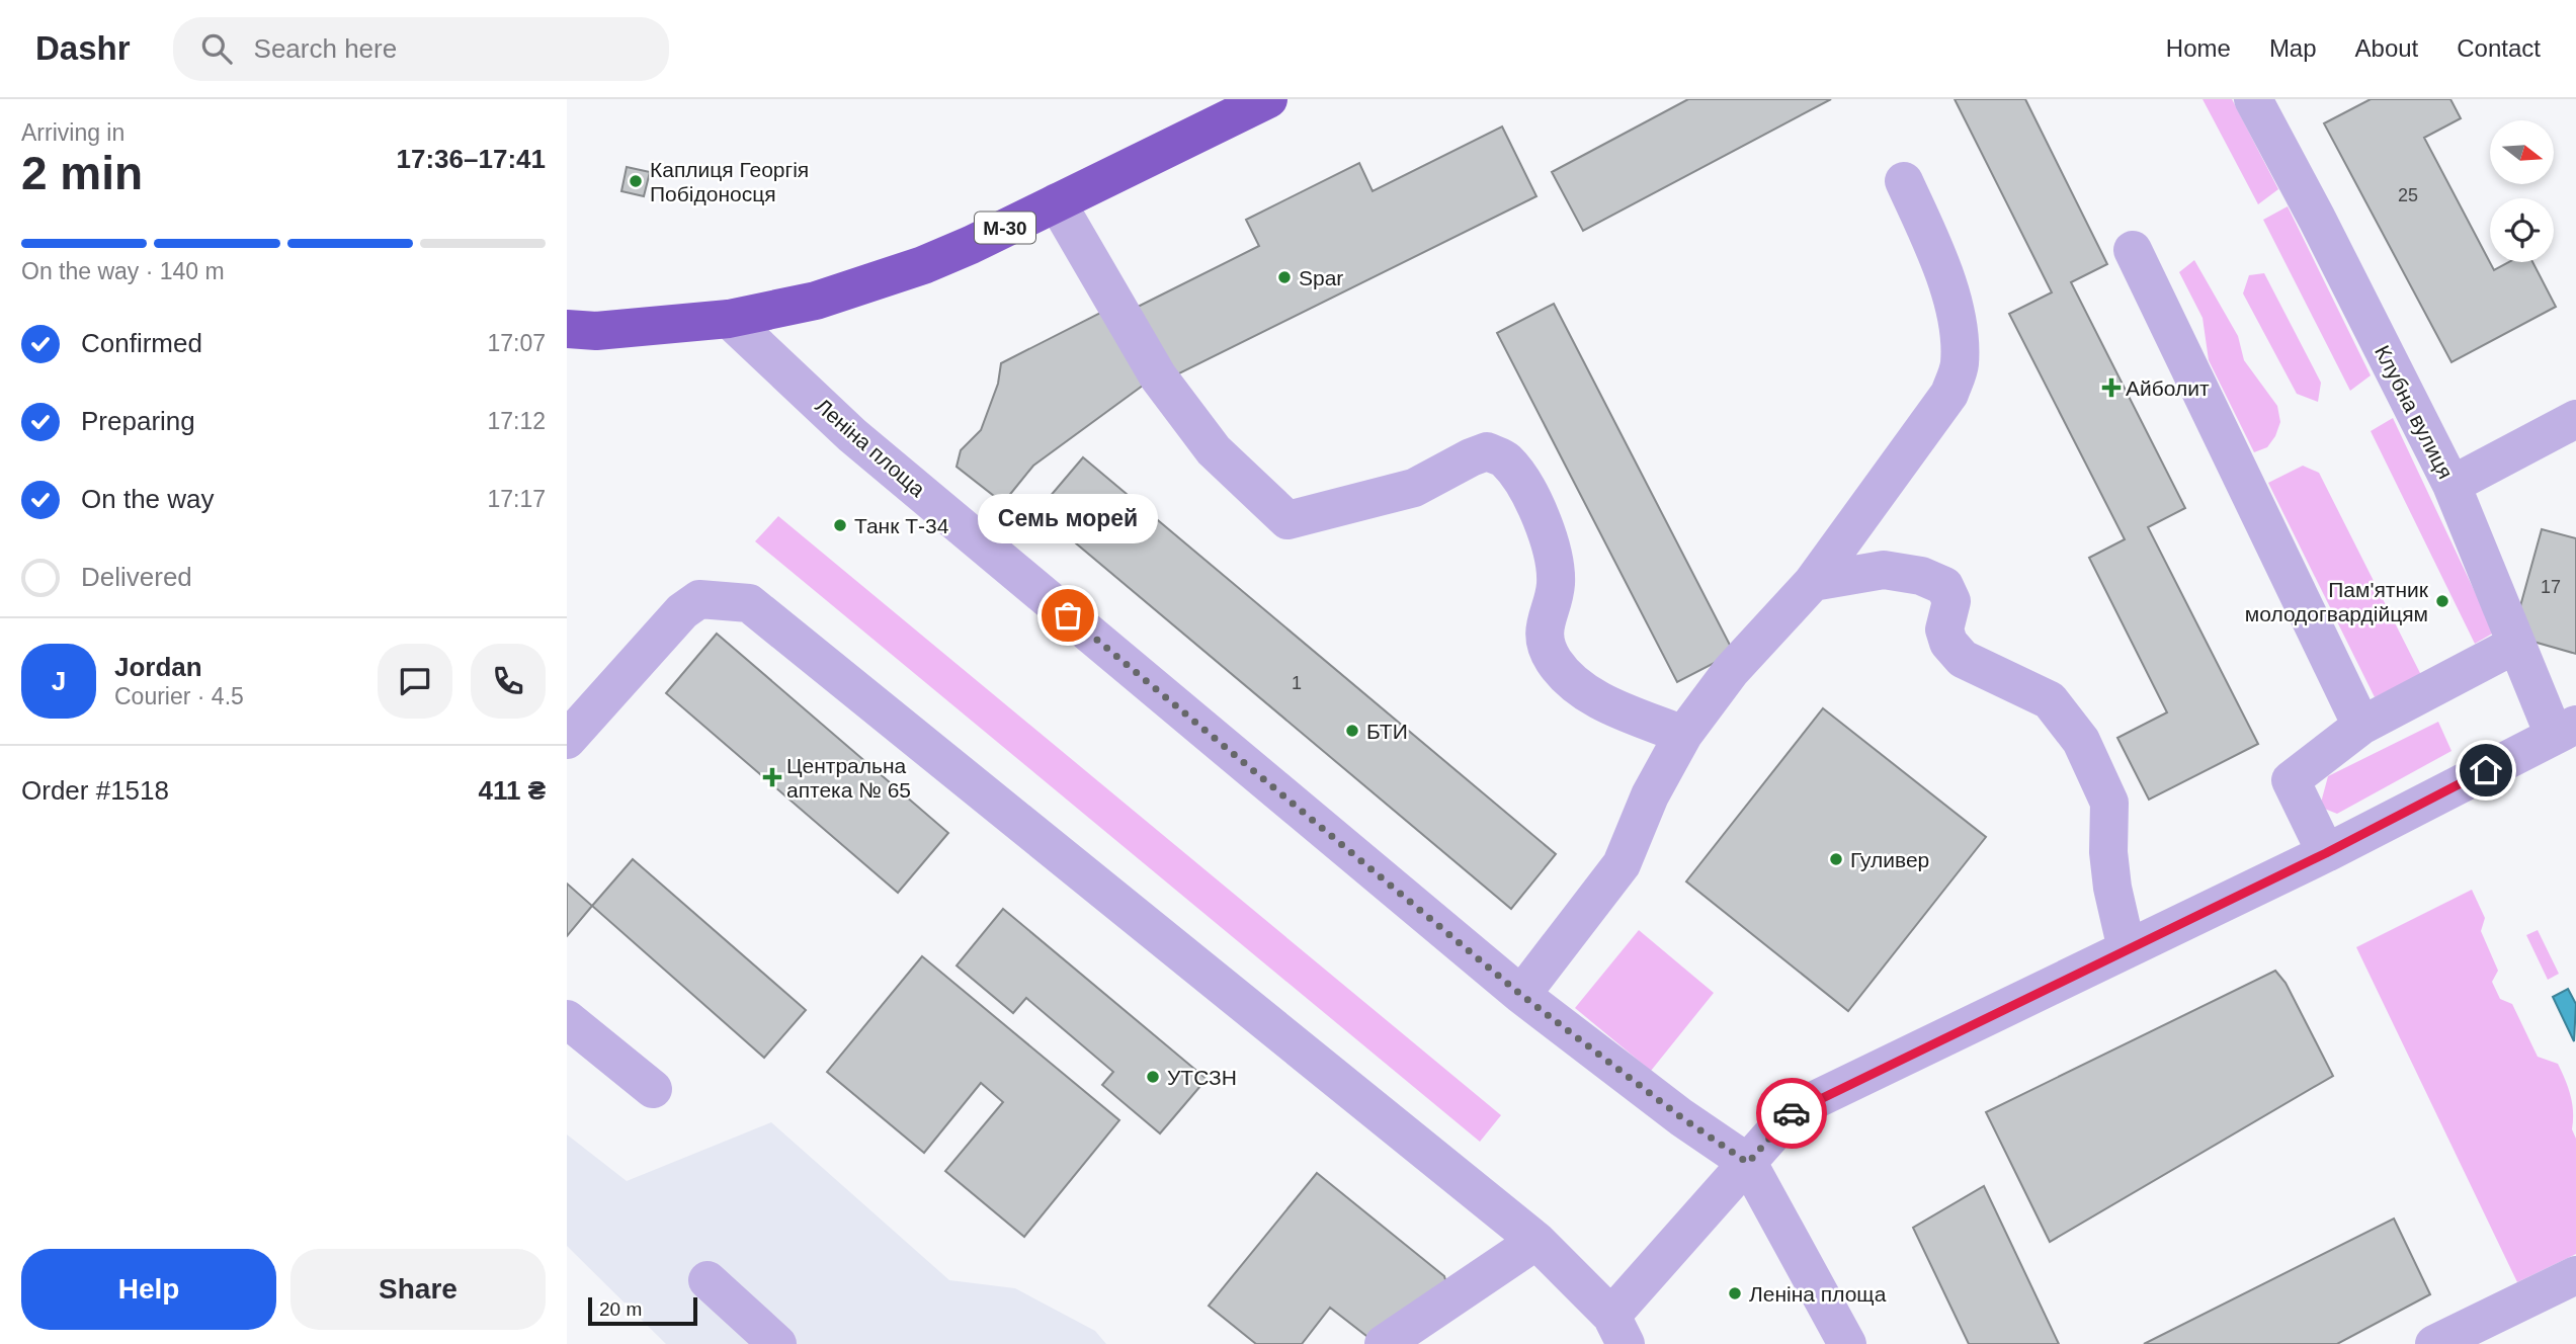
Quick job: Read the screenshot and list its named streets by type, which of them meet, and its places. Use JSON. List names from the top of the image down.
{
  "streets": {
    "highway": ["М-30"],
    "street": ["Клубна вулиця", "Леніна площа"]
  },
  "crossings": [
    ["М-30", "Леніна площа"]
  ],
  "places": {
    "other": [
      "Каплиця Георгія Побідоносця",
      "Spar",
      "Танк Т-34",
      "Пам'ятник молодогвардійцям",
      "Семь морей",
      "БТИ",
      "Гуливер",
      "УТСЗН",
      "Леніна площа"
    ],
    "health": ["Айболит", "Центральна аптека № 65"]
  },
  "house_numbers": ["25", "17", "1"],
  "scale_bar": "20 m",
  "north": "right",
  "page": {
    "header": "Dashr",
    "search": "Search here",
    "nav": [
      "Home",
      "Map",
      "About",
      "Contact"
    ],
    "heading": ["2 min", "Arriving in", "17:36–17:41"],
    "panel": [
      "Jordan",
      "Courier · 4.5",
      "Order #1518",
      "411 ₴"
    ],
    "bar": "On the way · 140 m",
    "list": [
      ["Confirmed", "17:07"],
      ["Preparing", "17:12"],
      ["On the way", "17:17"],
      "Delivered"
    ],
    "bubble": "Семь морей",
    "round": "J",
    "buttons": ["Help", "Share"],
    "scale": "20 m"
  }
}
